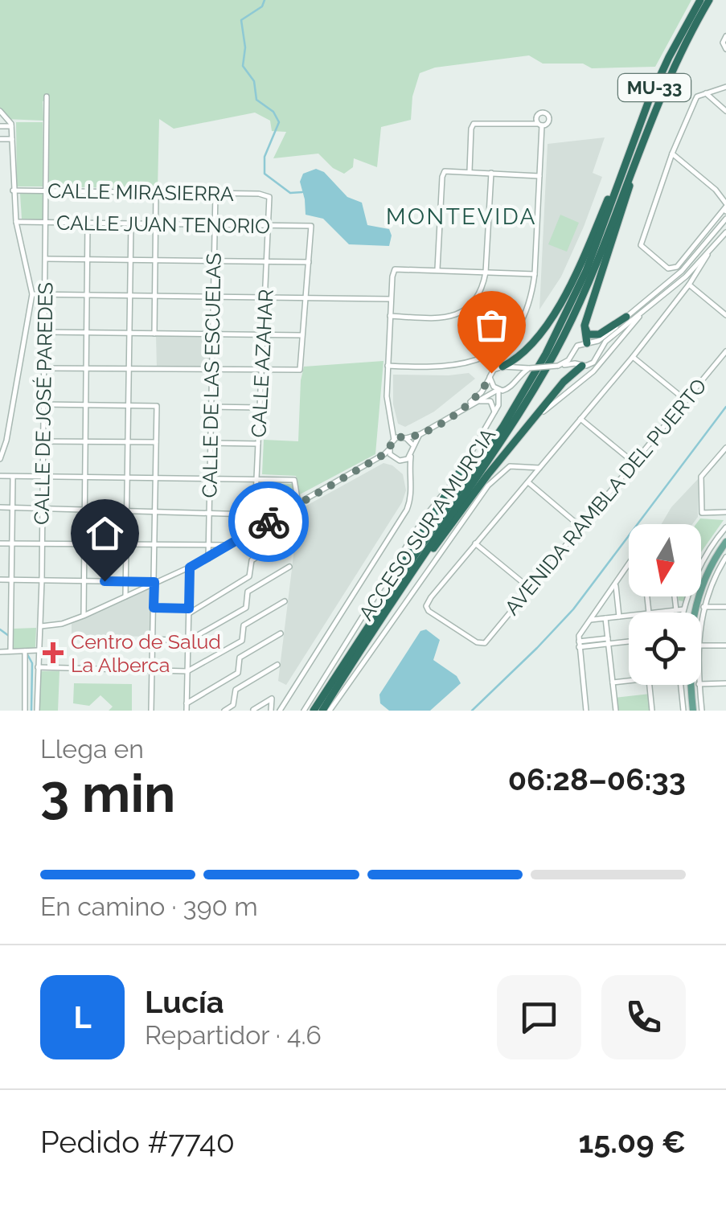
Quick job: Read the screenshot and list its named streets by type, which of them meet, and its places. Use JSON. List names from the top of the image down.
{
  "streets": {
    "highway": ["MU-33", "ACCESO SUR A MURCIA"],
    "street": [
      "CALLE MIRASIERRA",
      "CALLE JUAN TENORIO",
      "CALLE AZAHAR",
      "CALLE DE LAS ESCUELAS",
      "CALLE DE JOSÉ PAREDES",
      "AVENIDA RAMBLA DEL PUERTO"
    ]
  },
  "crossings": [
    ["CALLE MIRASIERRA", "CALLE AZAHAR"],
    ["CALLE MIRASIERRA", "CALLE DE LAS ESCUELAS"],
    ["CALLE MIRASIERRA", "CALLE DE JOSÉ PAREDES"],
    ["CALLE JUAN TENORIO", "CALLE AZAHAR"],
    ["CALLE JUAN TENORIO", "CALLE DE LAS ESCUELAS"],
    ["CALLE JUAN TENORIO", "CALLE DE JOSÉ PAREDES"]
  ],
  "districts": ["MONTEVIDA"],
  "places": {
    "health": ["Centro de Salud La Alberca"]
  },
  "north": "bottom",
  "page": {
    "heading": ["3 min", "Llega en", "06:28–06:33"],
    "panel": [
      "Lucía",
      "Repartidor · 4.6",
      "Pedido #7740",
      "15.09 €"
    ],
    "bar": "En camino · 390 m",
    "round": "L"
  }
}
